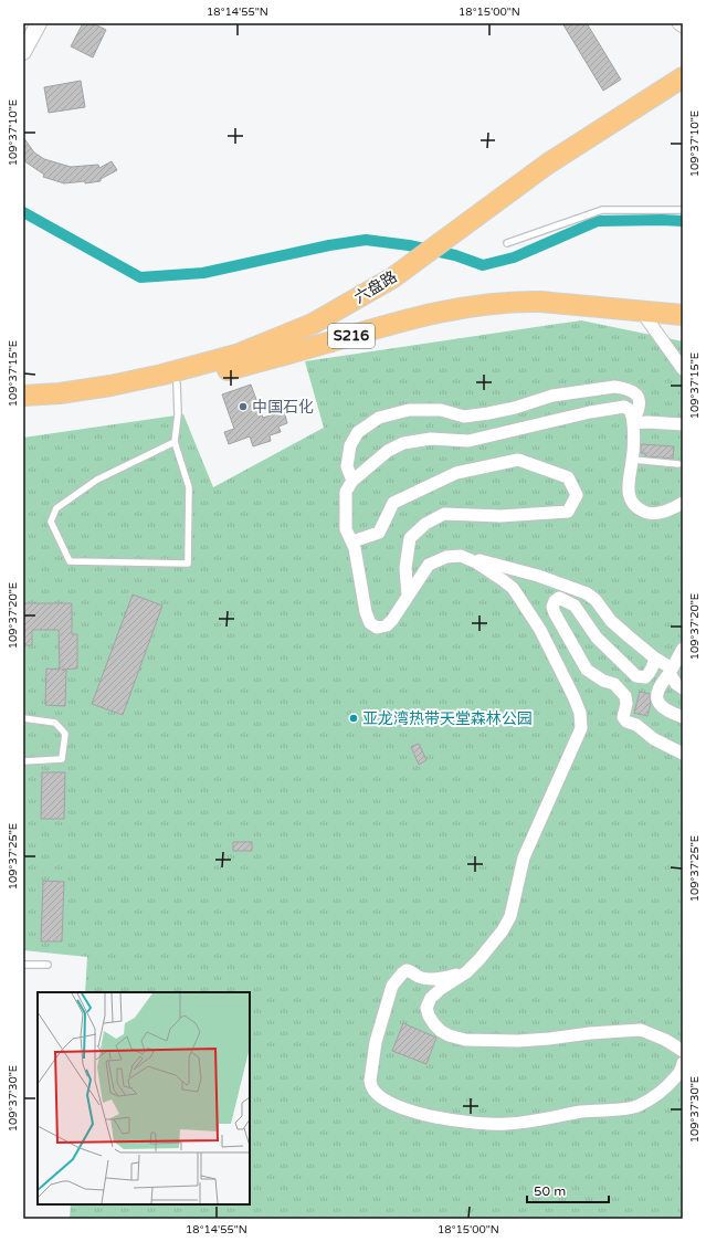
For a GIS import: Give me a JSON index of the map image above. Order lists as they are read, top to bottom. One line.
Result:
{"streets":{"main road":["六盘路","S216"]},"places":["中国石化","亚龙湾热带天堂森林公园"],"scale_bar":"50 m","coordinates":["18°14'55\"N","18°15'00\"N","109°37'10\"E","109°37'15\"E","109°37'20\"E","109°37'25\"E","109°37'30\"E"]}
